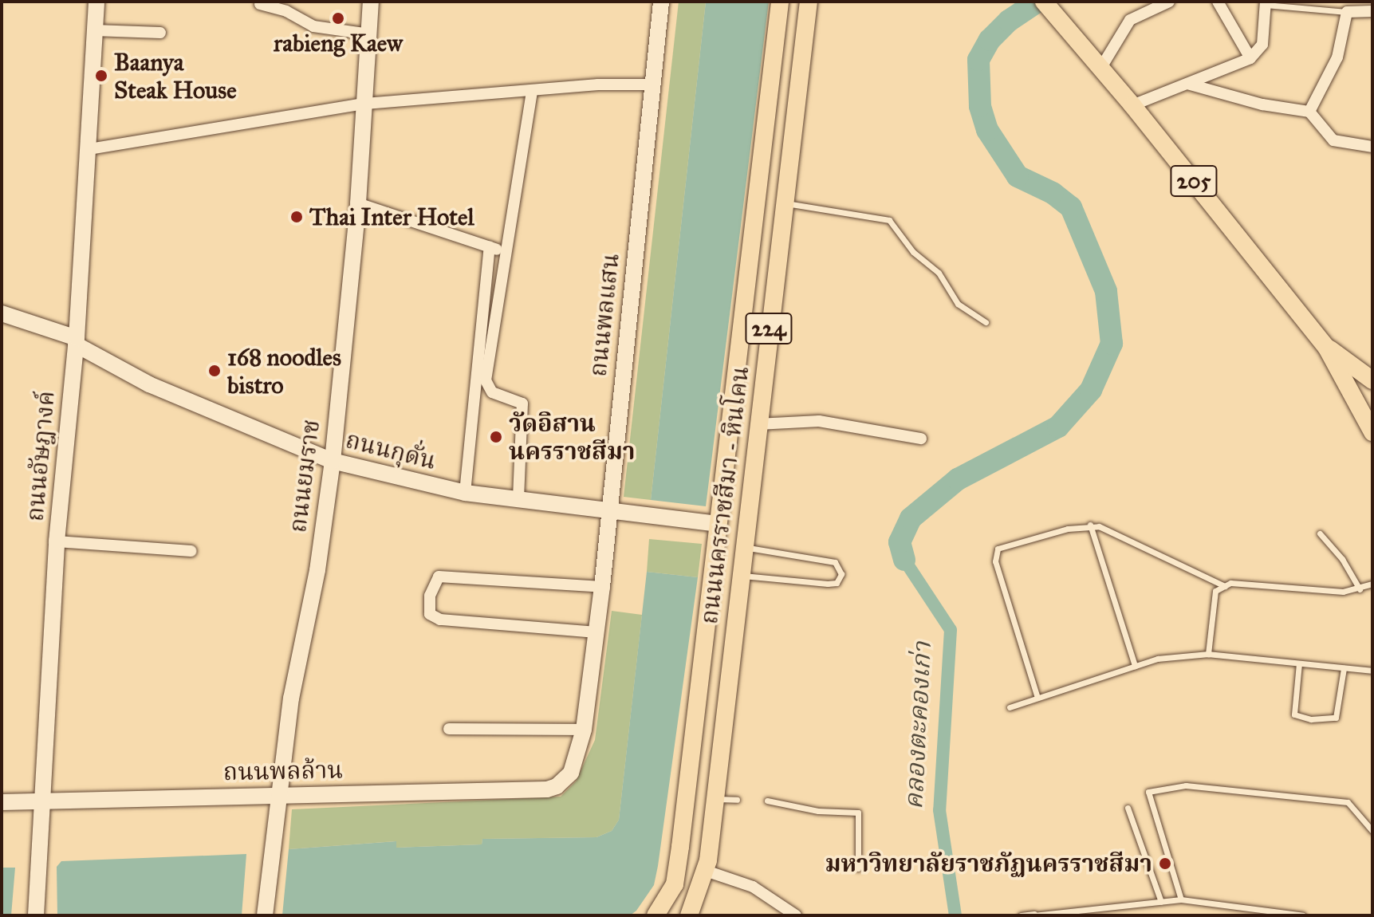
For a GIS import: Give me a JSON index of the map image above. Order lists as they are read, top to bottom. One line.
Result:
{"streets":{"main road":["205","224","ถนนนครราชสีมา - หินโคน"],"street":["ถนนพลแสน","ถนนกุดั่น","ถนนอัษฎางค์","ถนนยมราช","ถนนพลล้าน"]},"crossings":[["ถนนพลแสน","ถนนกุดั่น"],["ถนนพลแสน","ถนนพลล้าน"],["ถนนกุดั่น","ถนนอัษฎางค์"],["ถนนกุดั่น","ถนนยมราช"],["ถนนกุดั่น","ถนนนครราชสีมา - หินโคน"],["ถนนอัษฎางค์","ถนนพลล้าน"],["ถนนยมราช","ถนนพลล้าน"]],"water":["คลองตะคองเก่า"],"places":["rabieng Kaew","Baanya Steak House","Thai Inter Hotel","168 noodles bistro","วัดอิสาน นครราชสีมา","มหาวิทยาลัยราชภัฏนครราชสีมา"]}
